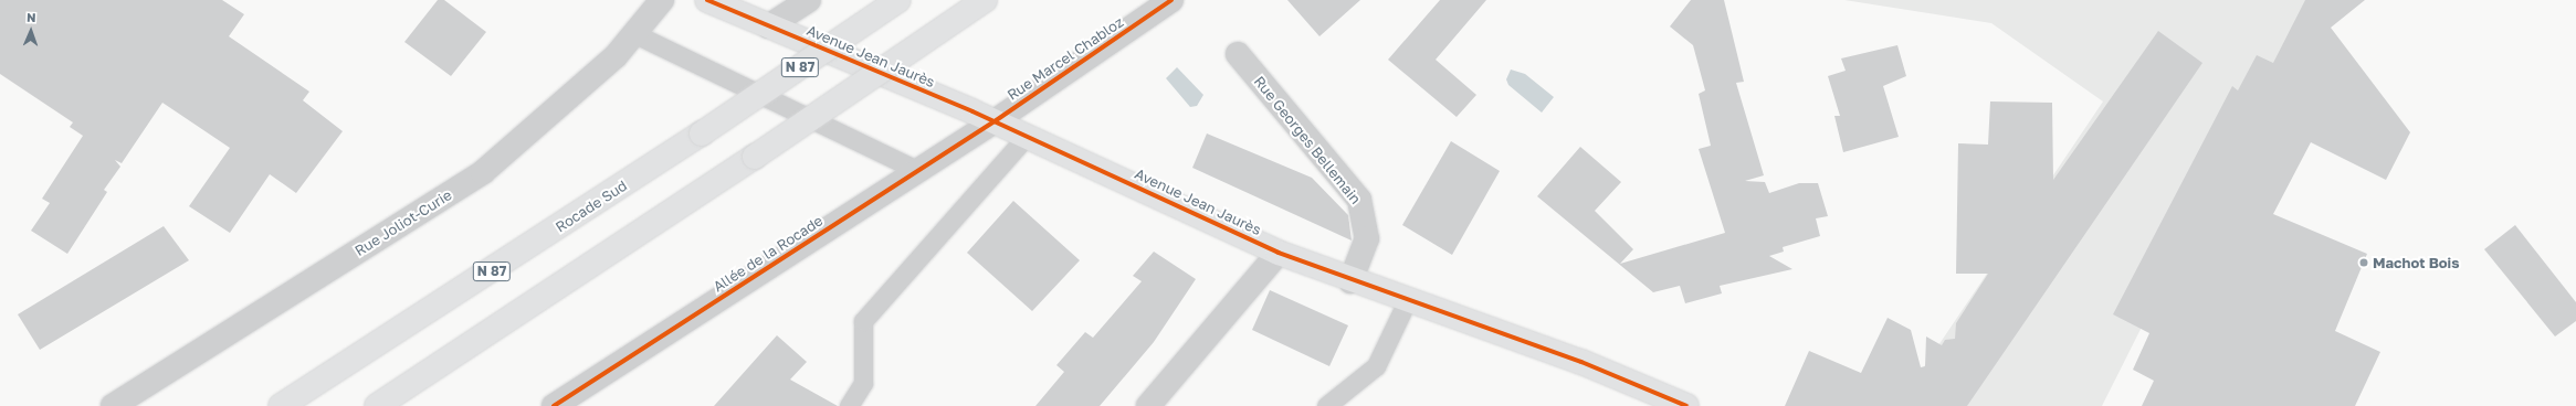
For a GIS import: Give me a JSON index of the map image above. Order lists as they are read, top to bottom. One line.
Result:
{"streets":{"main road":["Avenue Jean Jaurès","N 87","Rocade Sud"],"street":["Rue Marcel Chabloz","Rue Georges Bellemain","Rue Joliot-Curie","Allée de la Rocade"]},"crossings":[["Avenue Jean Jaurès","Rue Marcel Chabloz"],["Avenue Jean Jaurès","Rue Georges Bellemain"],["Avenue Jean Jaurès","Allée de la Rocade"],["Rue Marcel Chabloz","Allée de la Rocade"]],"places":["Machot Bois"],"north":"top"}
